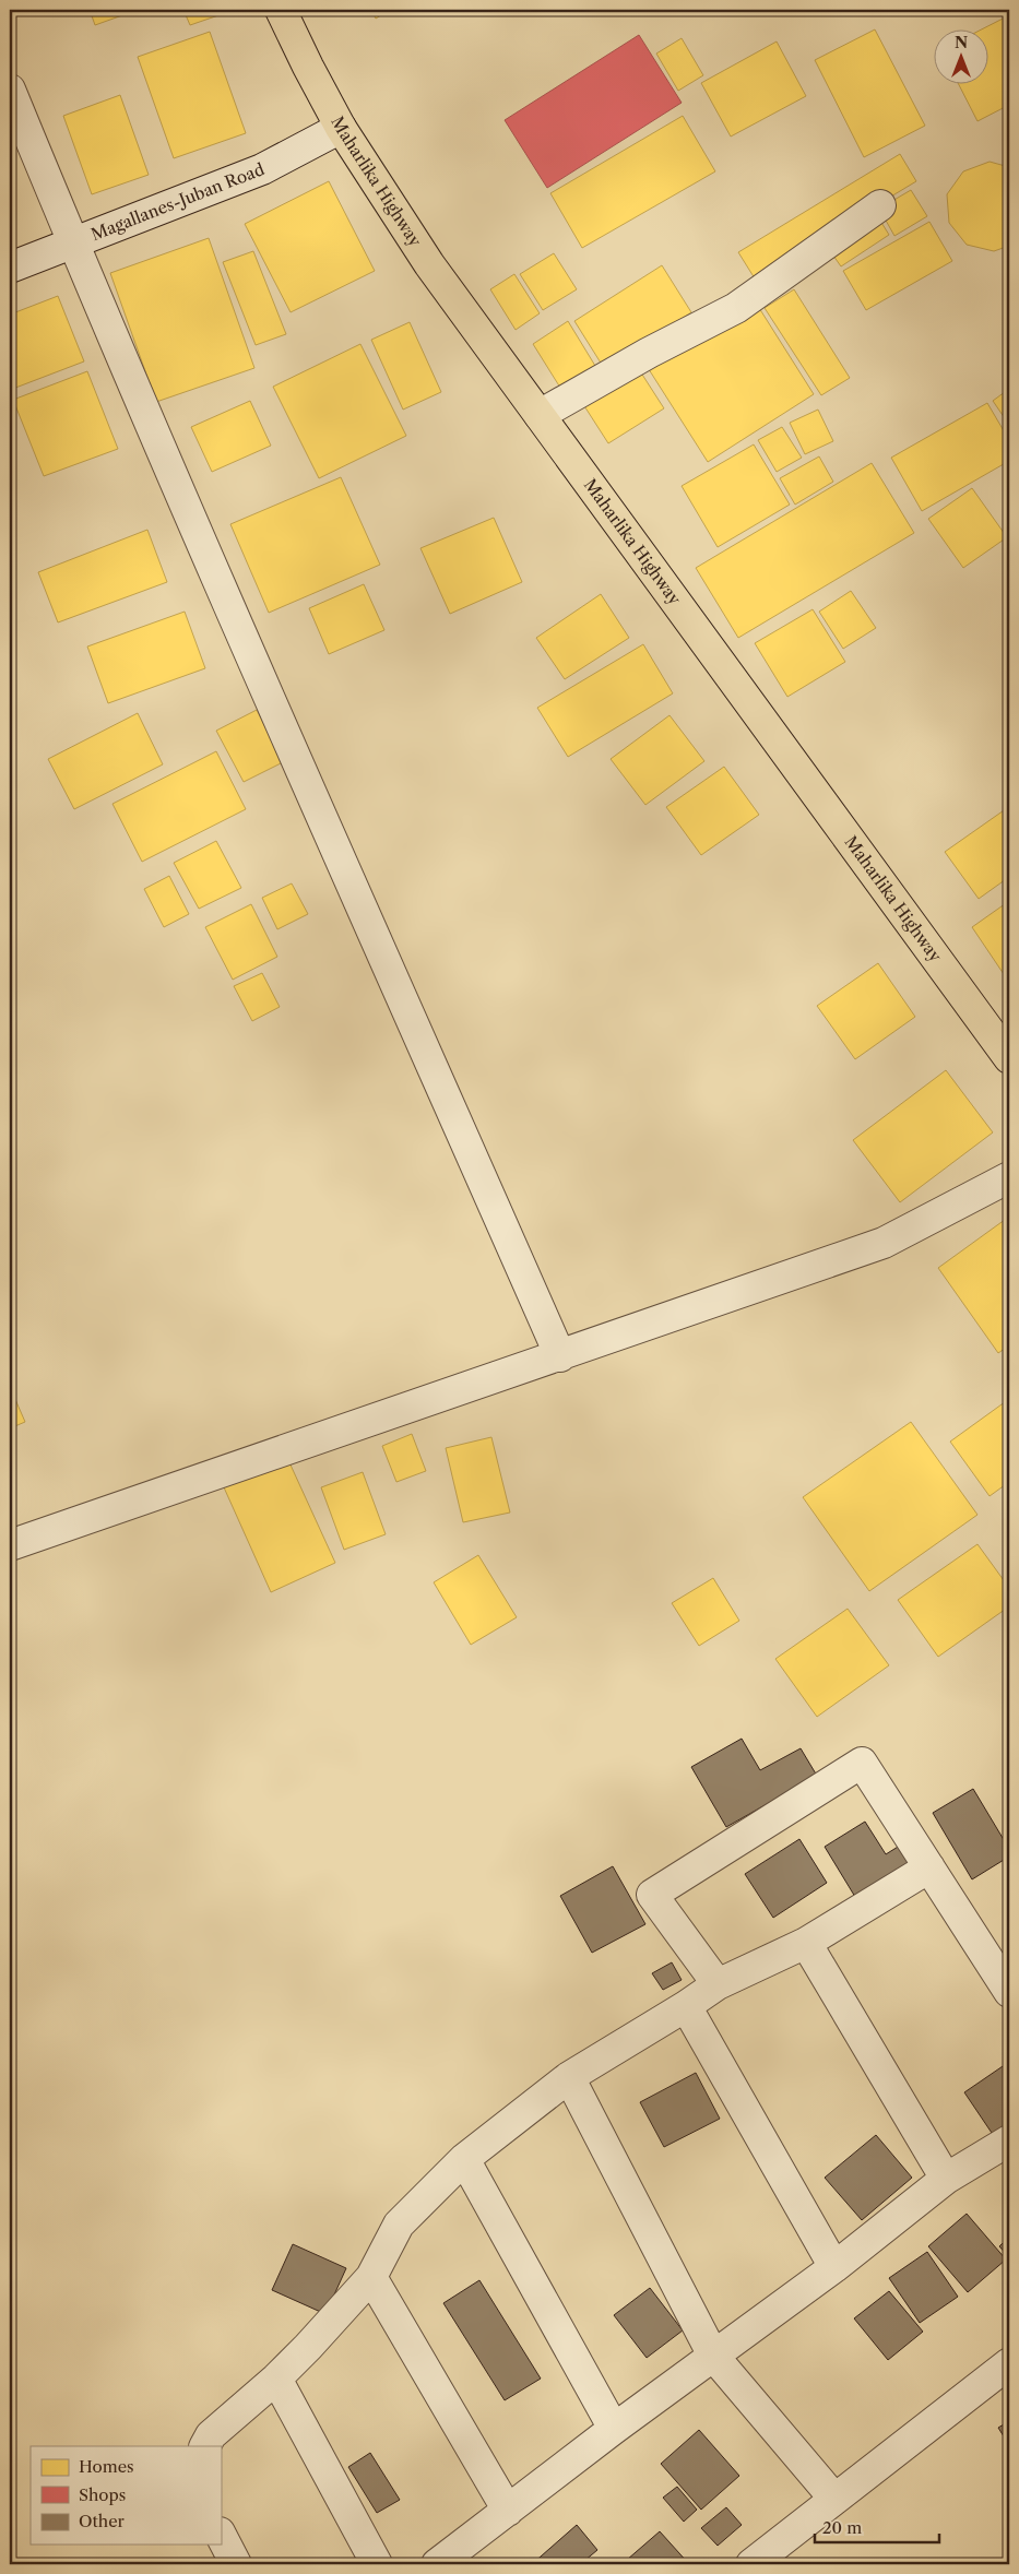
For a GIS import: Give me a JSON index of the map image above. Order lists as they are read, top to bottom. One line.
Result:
{"streets":{"highway":["Maharlika Highway"],"street":["Magallanes-Juban Road"]},"crossings":[["Maharlika Highway","Magallanes-Juban Road"]],"legend":["Homes","Shops","Other"],"scale_bar":"20 m","north":"top"}
